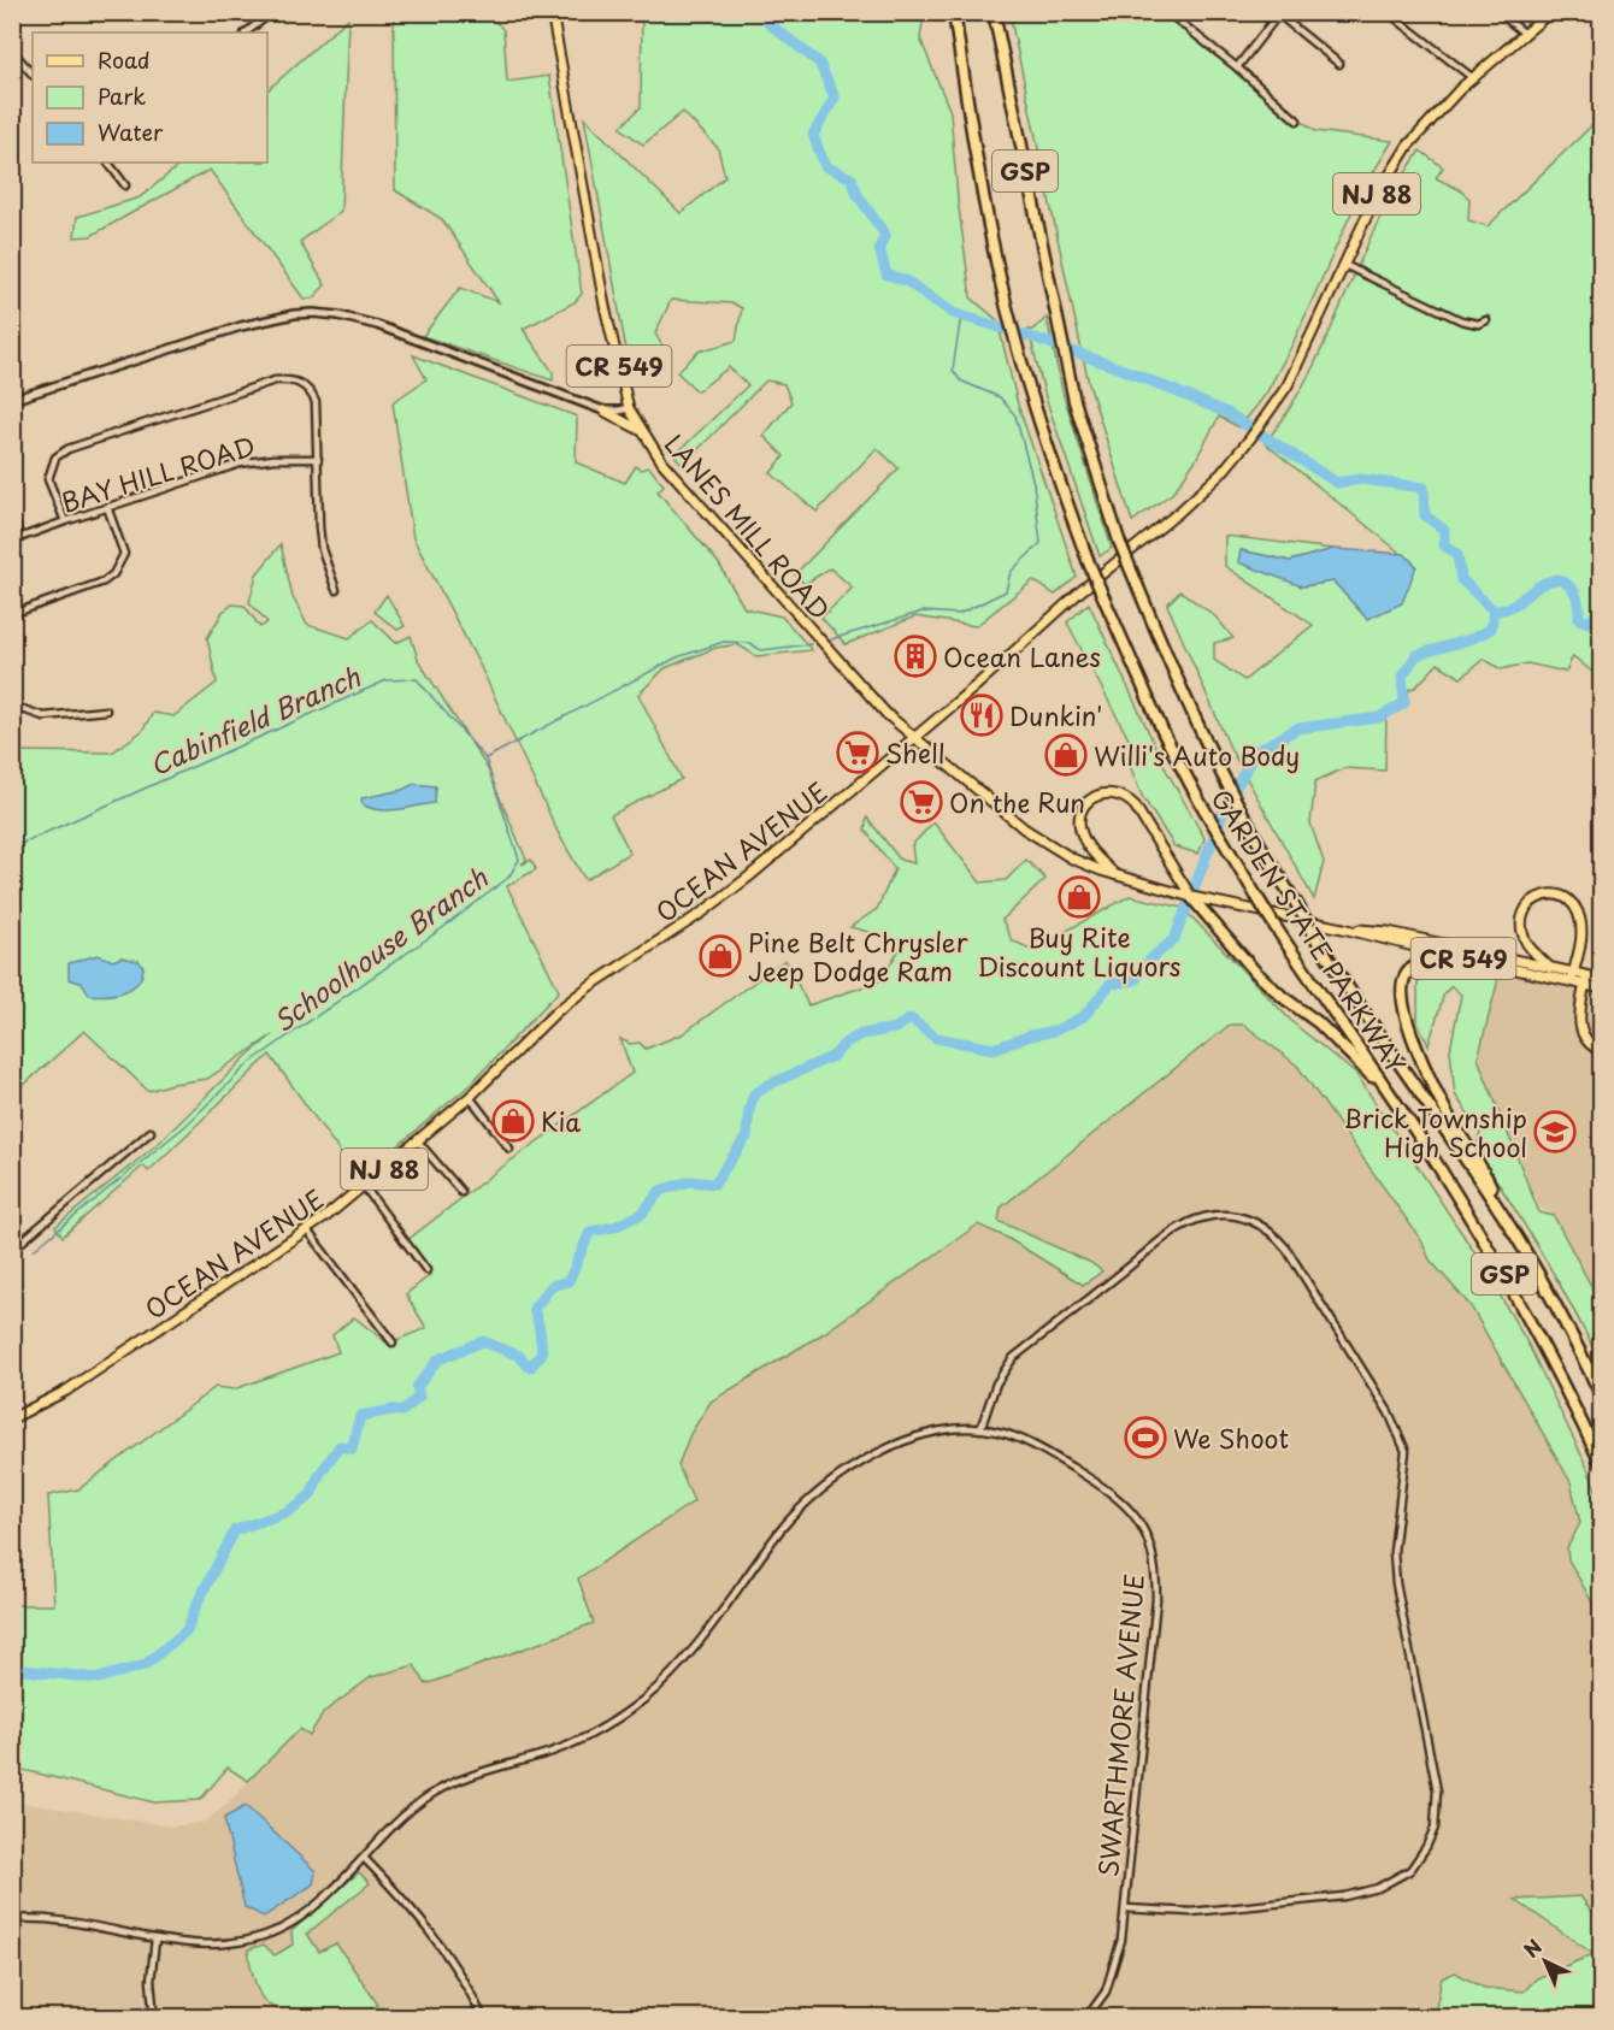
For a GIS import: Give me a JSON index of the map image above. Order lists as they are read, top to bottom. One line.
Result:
{"streets":{"highway":["GSP","GARDEN STATE PARKWAY"],"main road":["NJ 88","CR 549","LANES MILL ROAD","OCEAN AVENUE"],"street":["BAY HILL ROAD","SWARTHMORE AVENUE"]},"crossings":[["CR 549","LANES MILL ROAD"],["CR 549","OCEAN AVENUE"],["LANES MILL ROAD","OCEAN AVENUE"]],"water":["Cabinfield Branch","Schoolhouse Branch"],"places":{"building":["Ocean Lanes"],"restaurant":["Dunkin'"],"supermarket":["Shell","On the Run"],"shop":["Willi's Auto Body","Buy Rite Discount Liquors","Pine Belt Chrysler Jeep Dodge Ram","Kia"],"school or university":["Brick Township High School"],"sports":["We Shoot"]},"legend":["Road","Park","Water"],"north":"top left"}
